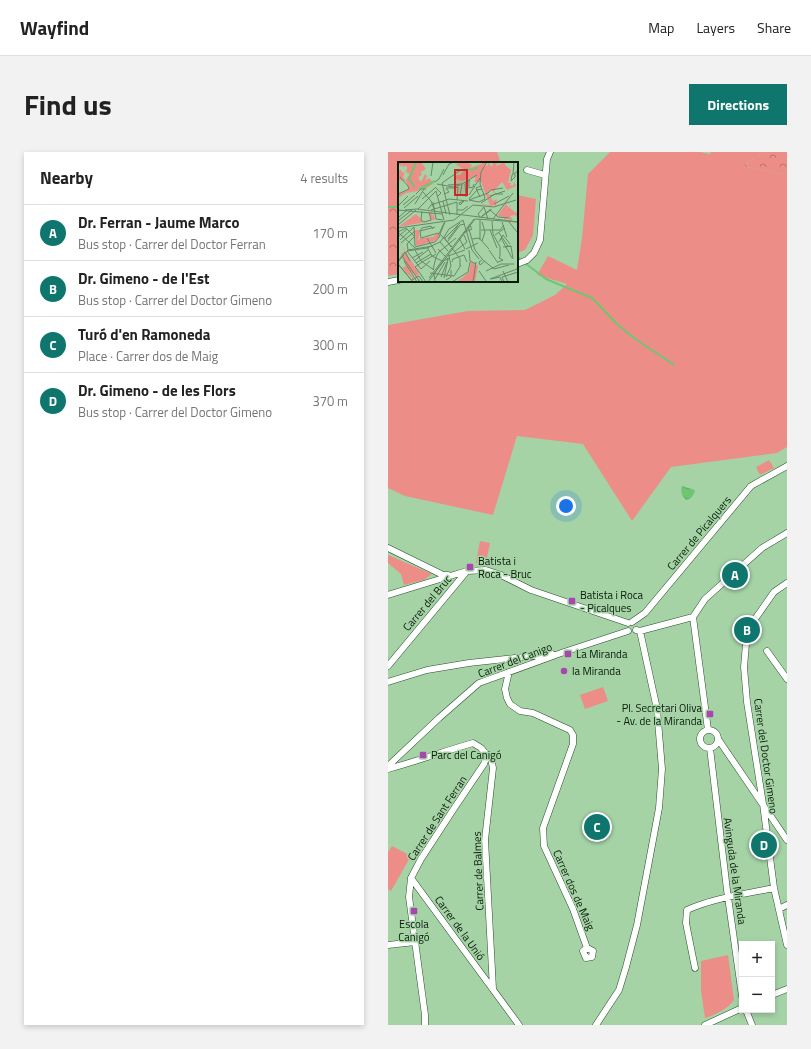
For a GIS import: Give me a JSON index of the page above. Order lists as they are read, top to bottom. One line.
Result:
{"streets":{"street":["Carrer de Picalquers","Carrer del Bruc","Carrer del Canigo","Carrer del Doctor Gimeno","Carrer de Sant Ferran","Carrer de Balmes","Avinguda de la Miranda","Carrer dos de Maig","Carrer de la Unió"]},"crossings":[["Carrer de Picalquers","Carrer del Canigo"],["Carrer del Canigo","Carrer dos de Maig"],["Carrer de Sant Ferran","Carrer de Balmes"],["Carrer de Sant Ferran","Carrer de la Unió"],["Carrer de Balmes","Carrer de la Unió"]],"places":{"transit":["Batista i Roca - Bruc","Batista i Roca - Picalques","La Miranda","Pl. Secretari Oliva - Av. de la Miranda","Parc del Canigó","Escola Canigó"],"other":["la Miranda"]},"page":{"header":"Wayfind","nav":["Map","Layers","Share"],"title":"Find us","buttons":"Directions","heading":["Nearby","4 results"],"list":[{"mark":"A","name":"Dr. Ferran - Jaume Marco","note":"Bus stop · Carrer del Doctor Ferran","value":"170 m"},{"mark":"B","name":"Dr. Gimeno - de l'Est","note":"Bus stop · Carrer del Doctor Gimeno","value":"200 m"},{"mark":"C","name":"Turó d'en Ramoneda","note":"Place · Carrer dos de Maig","value":"300 m"},{"mark":"D","name":"Dr. Gimeno - de les Flors","note":"Bus stop · Carrer del Doctor Gimeno","value":"370 m"}],"pins":["A","B","C","D"],"map_buttons":["+","−"]}}
